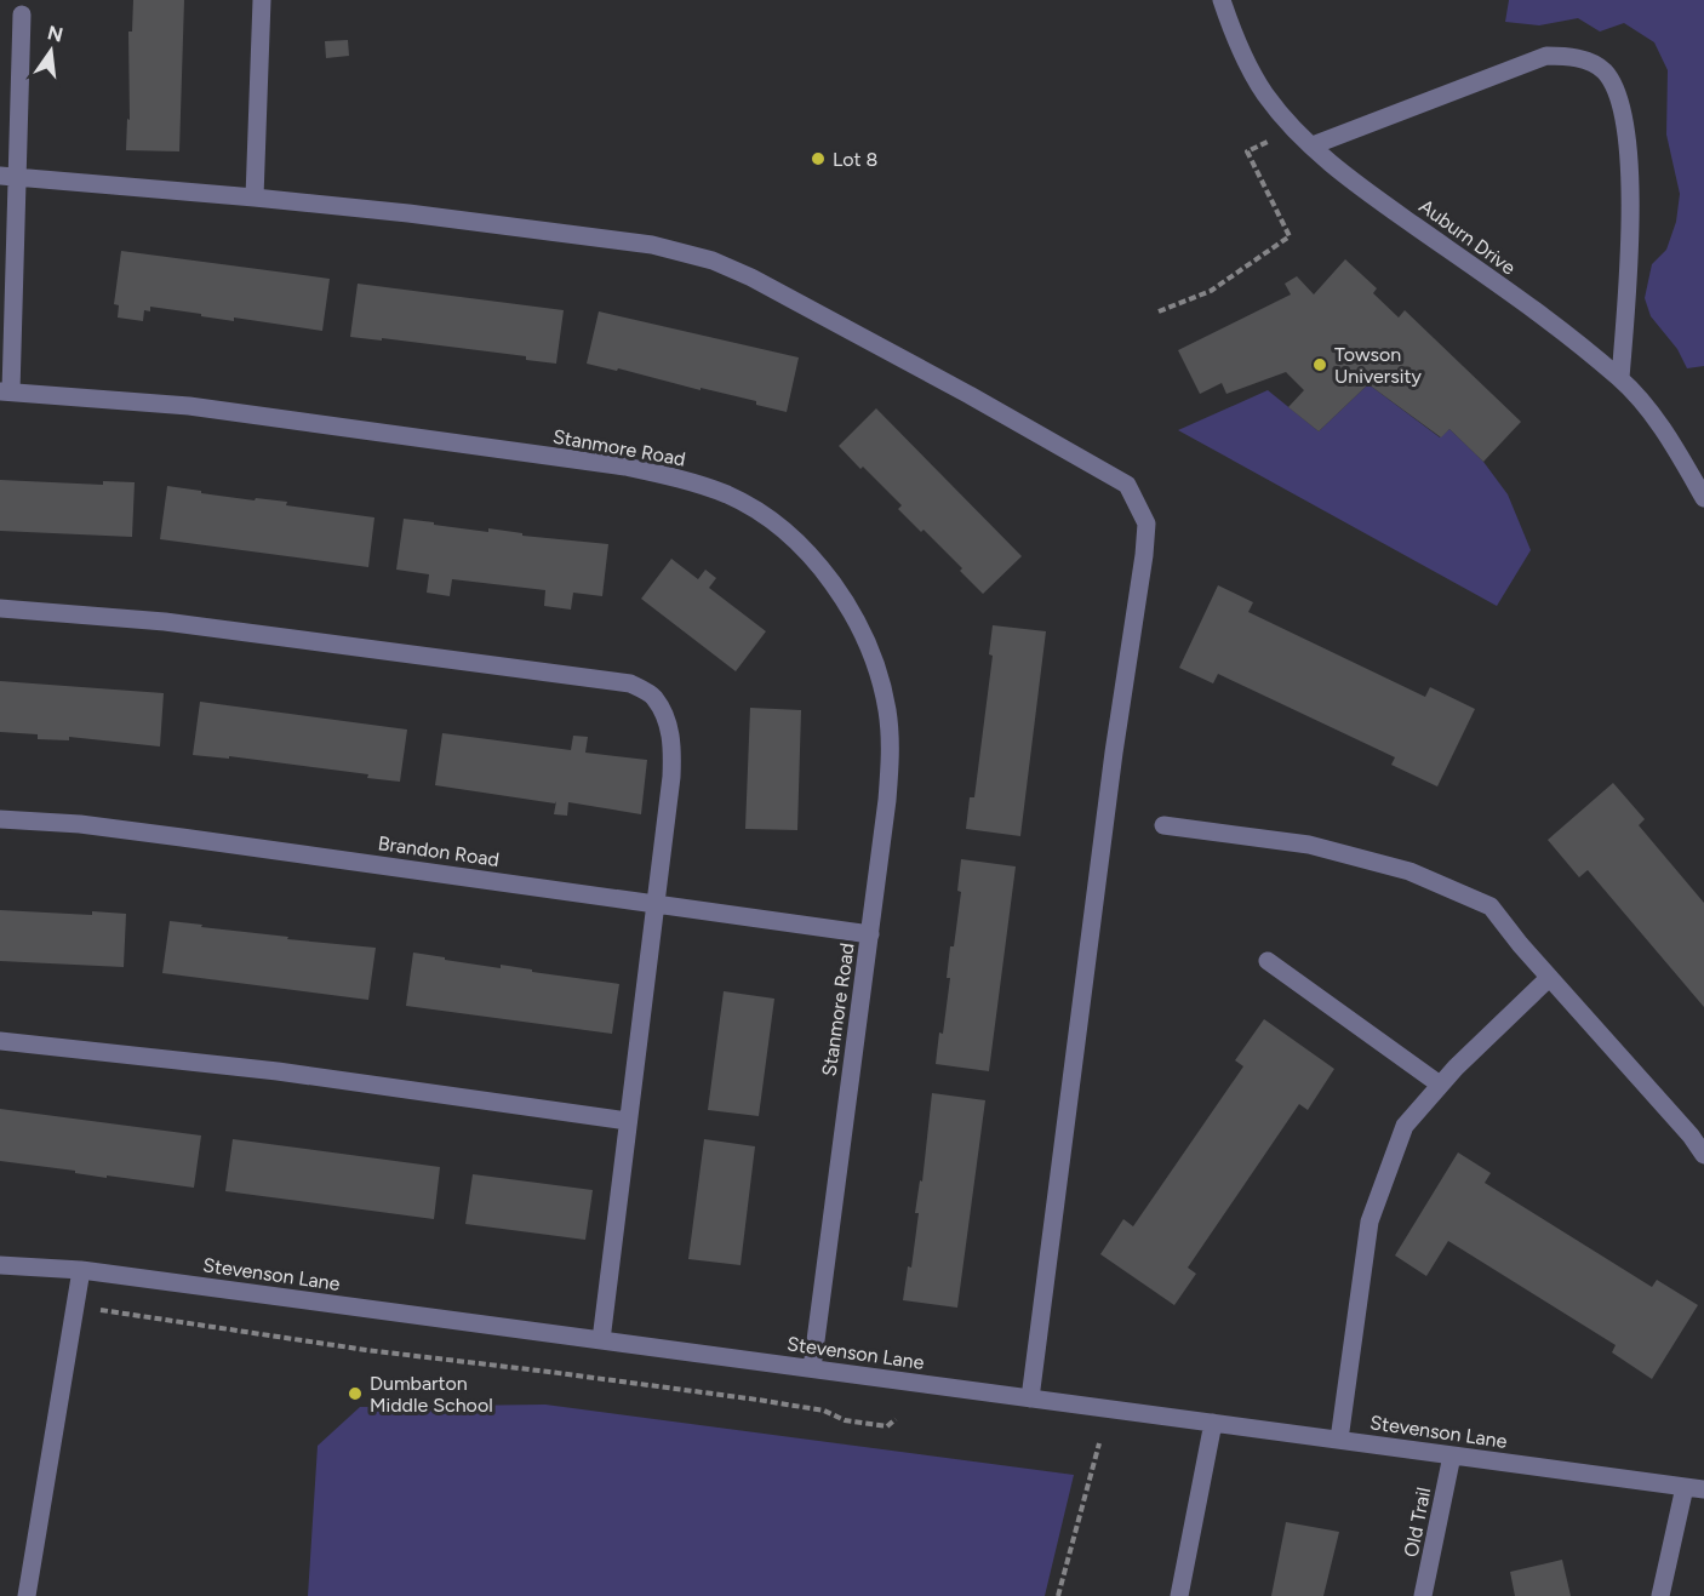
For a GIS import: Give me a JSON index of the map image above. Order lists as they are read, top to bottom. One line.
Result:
{"streets":{"street":["Auburn Drive","Stanmore Road","Brandon Road","Stevenson Lane","Old Trail"]},"crossings":[["Stanmore Road","Brandon Road"],["Stanmore Road","Stevenson Lane"],["Stevenson Lane","Old Trail"]],"places":["Lot 8","Towson University","Dumbarton Middle School"],"north":"top"}
